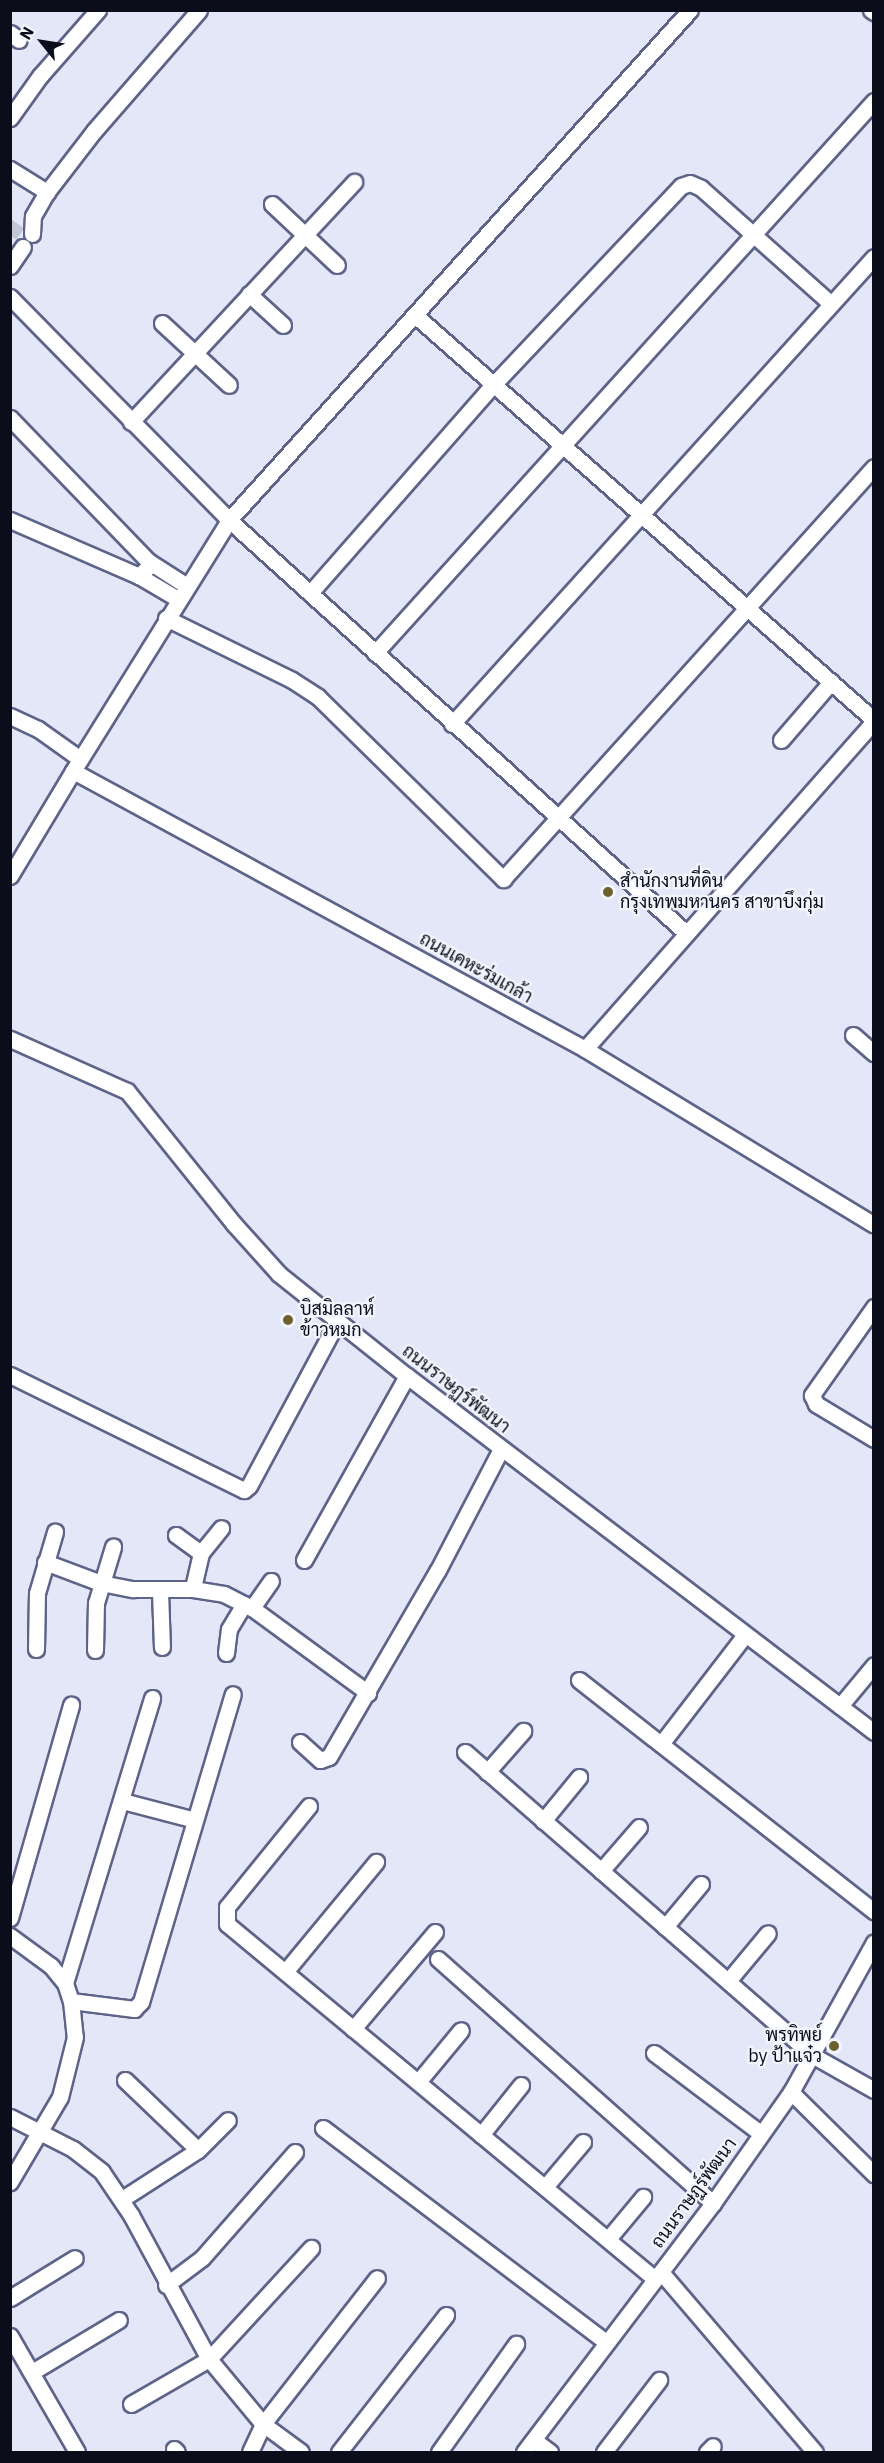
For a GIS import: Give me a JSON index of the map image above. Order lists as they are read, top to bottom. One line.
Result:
{"streets":{"street":["ถนนเคหะร่มเกล้า","ถนนราษฏร์พัฒนา"]},"places":["สำนักงานที่ดิน กรุงเทพมหานคร สาขาบึงกุ่ม","บิสมิลลาห์ ข้าวหมก","พรทิพย์ by ป้าแจ๋ว"],"north":"top left"}
